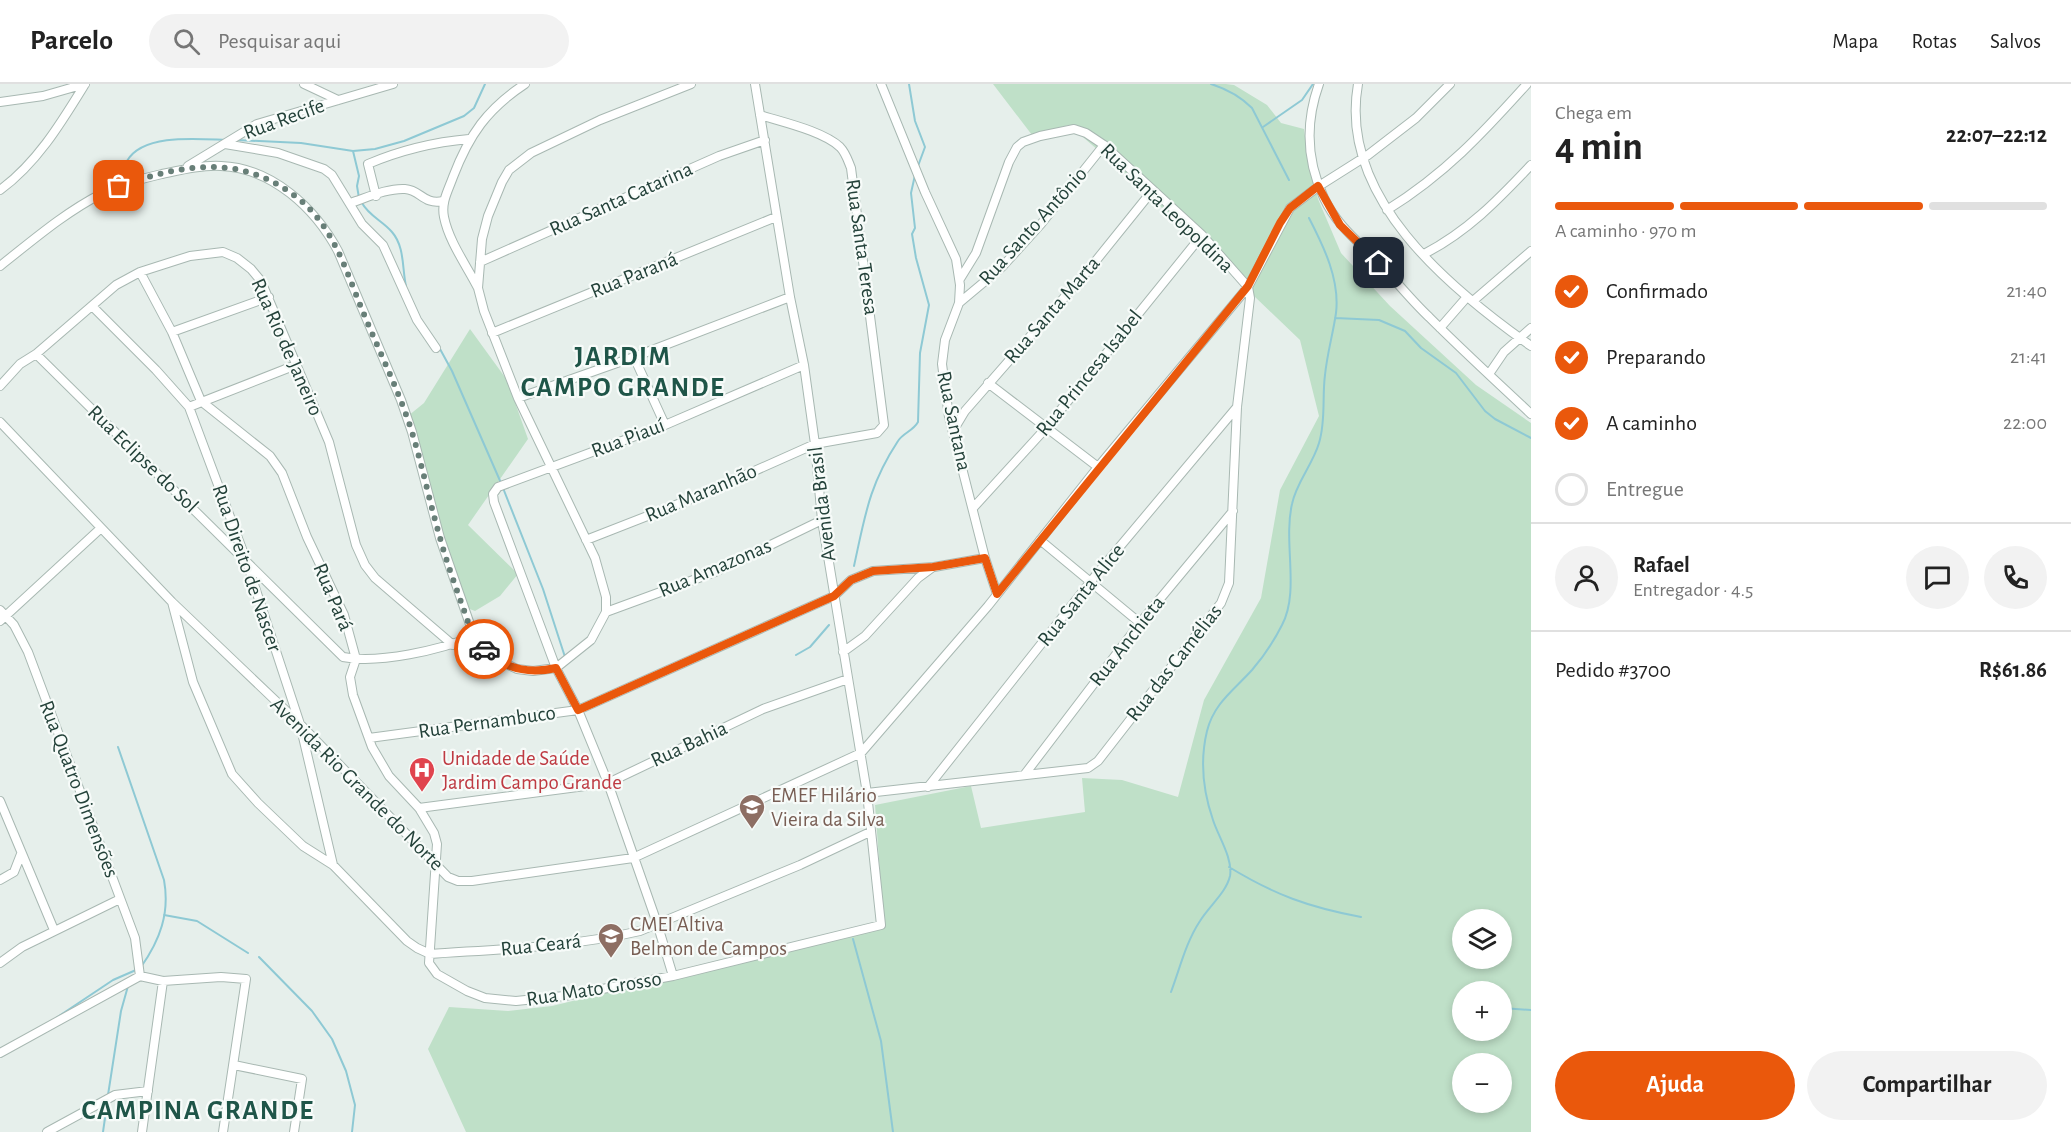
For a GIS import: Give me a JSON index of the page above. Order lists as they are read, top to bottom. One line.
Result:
{"streets":{"street":["Rua Recife","Rua Santa Catarina","Rua Santa Leopoldina","Rua Santo Antônio","Rua Santa Teresa","Rua Paraná","Rua Santa Marta","Rua Rio de Janeiro","Rua Princesa Isabel","Rua Santana","Rua Piauí","Rua Eclipse do Sol","Rua Maranhão","Avenida Brasil","Rua Direito de Nascer","Rua Amazonas","Rua Santa Alice","Rua Pará","Rua Anchieta","Rua das Camélias","Rua Pernambuco","Rua Bahia","Avenida Rio Grande do Norte","Rua Quatro Dimensões","Rua Ceará","Rua Mato Grosso"]},"crossings":[["Rua Santa Catarina","Avenida Brasil"],["Rua Santa Leopoldina","Rua Santo Antônio"],["Rua Santa Leopoldina","Rua Santa Marta"],["Rua Santa Leopoldina","Rua Princesa Isabel"],["Rua Santa Leopoldina","Rua Santana"],["Rua Santa Leopoldina","Rua das Camélias"],["Rua Santa Leopoldina","Avenida Rio Grande do Norte"],["Rua Santo Antônio","Rua Santana"],["Rua Santa Teresa","Rua Maranhão"],["Rua Santa Teresa","Avenida Brasil"],["Rua Paraná","Avenida Brasil"],["Rua Santa Marta","Rua Santana"],["Rua Rio de Janeiro","Rua Eclipse do Sol"],["Rua Rio de Janeiro","Rua Direito de Nascer"],["Rua Rio de Janeiro","Rua Pará"],["Rua Princesa Isabel","Rua Santana"],["Rua Santana","Rua Pernambuco"],["Rua Santana","Avenida Rio Grande do Norte"],["Rua Piauí","Avenida Brasil"],["Rua Eclipse do Sol","Rua Direito de Nascer"],["Rua Eclipse do Sol","Rua Pará"],["Rua Maranhão","Avenida Brasil"],["Avenida Brasil","Rua Amazonas"],["Avenida Brasil","Rua das Camélias"],["Avenida Brasil","Rua Pernambuco"],["Avenida Brasil","Rua Bahia"],["Avenida Brasil","Avenida Rio Grande do Norte"],["Avenida Brasil","Rua Ceará"],["Avenida Brasil","Rua Mato Grosso"],["Rua Direito de Nascer","Avenida Rio Grande do Norte"],["Rua Santa Alice","Rua das Camélias"],["Rua Pará","Rua Pernambuco"],["Rua Pará","Rua Bahia"],["Rua Pará","Avenida Rio Grande do Norte"],["Rua Pará","Rua Ceará"],["Rua Pará","Rua Mato Grosso"],["Rua Anchieta","Rua das Camélias"],["Rua das Camélias","Avenida Rio Grande do Norte"],["Rua Ceará","Rua Mato Grosso"]],"districts":["JARDIM CAMPO GRANDE","CAMPINA GRANDE"],"places":{"hospital":["Unidade de Saúde Jardim Campo Grande"],"school or university":["EMEF Hilário Vieira da Silva","CMEI Altiva Belmon de Campos"]},"page":{"header":"Parcelo","search":"Pesquisar aqui","nav":["Mapa","Rotas","Salvos"],"heading":["4 min","Chega em","22:07–22:12"],"panel":["Rafael","Entregador · 4.5","Pedido #3700","R$61.86"],"bar":"A caminho · 970 m","list":[["Confirmado","21:40"],["Preparando","21:41"],["A caminho","22:00"],"Entregue"],"map_buttons":["+","−"],"buttons":["Ajuda","Compartilhar"]}}
